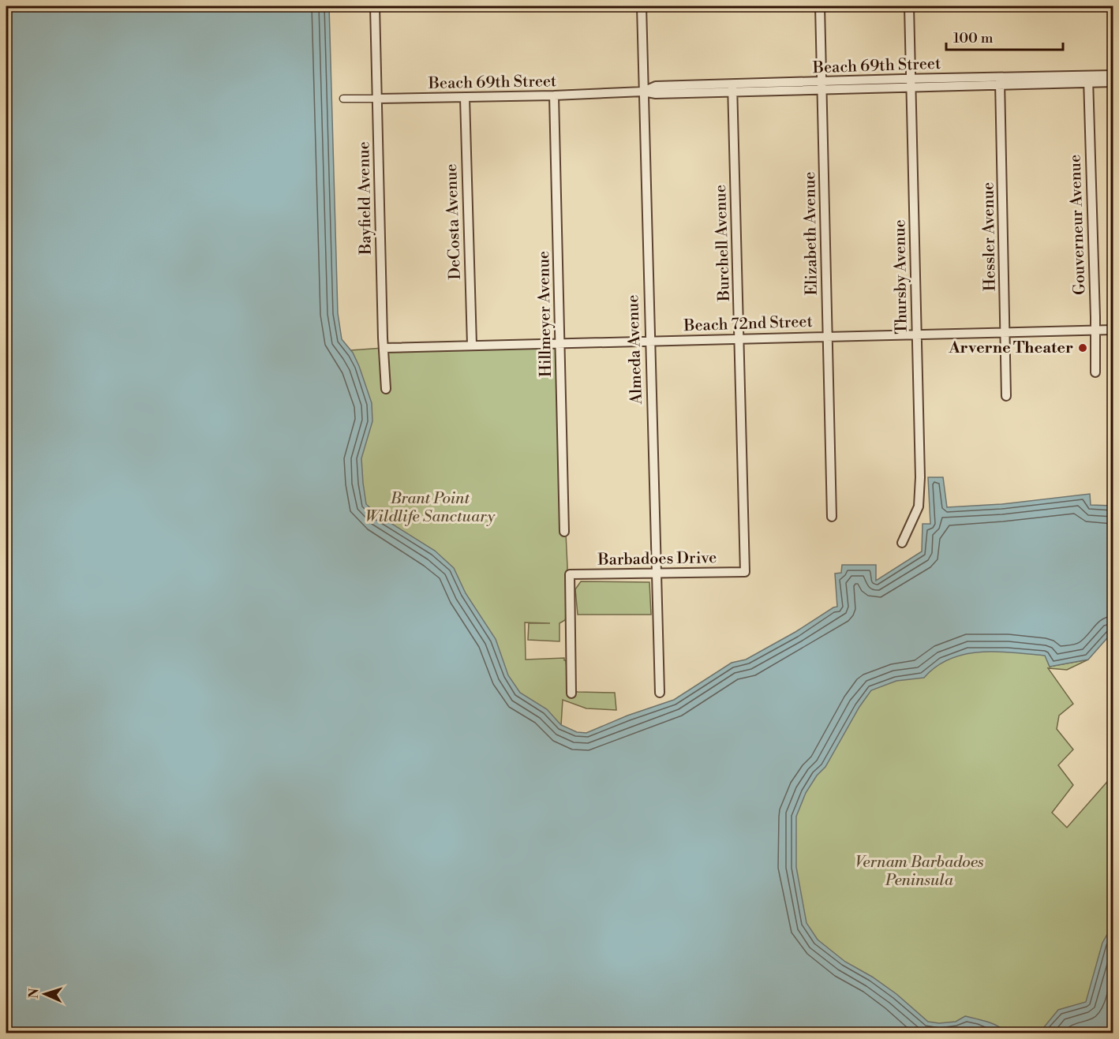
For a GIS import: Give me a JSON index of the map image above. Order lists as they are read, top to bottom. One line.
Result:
{"streets":{"street":["Beach 69th Street","Bayfield Avenue","DeCosta Avenue","Gouverneur Avenue","Elizabeth Avenue","Hessler Avenue","Burchell Avenue","Thursby Avenue","Hillmeyer Avenue","Beach 72nd Street","Almeda Avenue","Barbadoes Drive"]},"crossings":[["Beach 69th Street","Bayfield Avenue"],["Beach 69th Street","DeCosta Avenue"],["Beach 69th Street","Gouverneur Avenue"],["Beach 69th Street","Elizabeth Avenue"],["Beach 69th Street","Hessler Avenue"],["Beach 69th Street","Burchell Avenue"],["Beach 69th Street","Thursby Avenue"],["Beach 69th Street","Hillmeyer Avenue"],["Beach 69th Street","Almeda Avenue"],["Bayfield Avenue","Beach 72nd Street"],["DeCosta Avenue","Beach 72nd Street"],["Gouverneur Avenue","Beach 72nd Street"],["Elizabeth Avenue","Beach 72nd Street"],["Hessler Avenue","Beach 72nd Street"],["Burchell Avenue","Beach 72nd Street"],["Burchell Avenue","Barbadoes Drive"],["Thursby Avenue","Beach 72nd Street"],["Hillmeyer Avenue","Beach 72nd Street"],["Beach 72nd Street","Almeda Avenue"],["Almeda Avenue","Barbadoes Drive"]],"parks":["Brant Point Wildlife Sanctuary","Vernam Barbadoes Peninsula"],"places":["Arverne Theater"],"scale_bar":"100 m","north":"left"}
